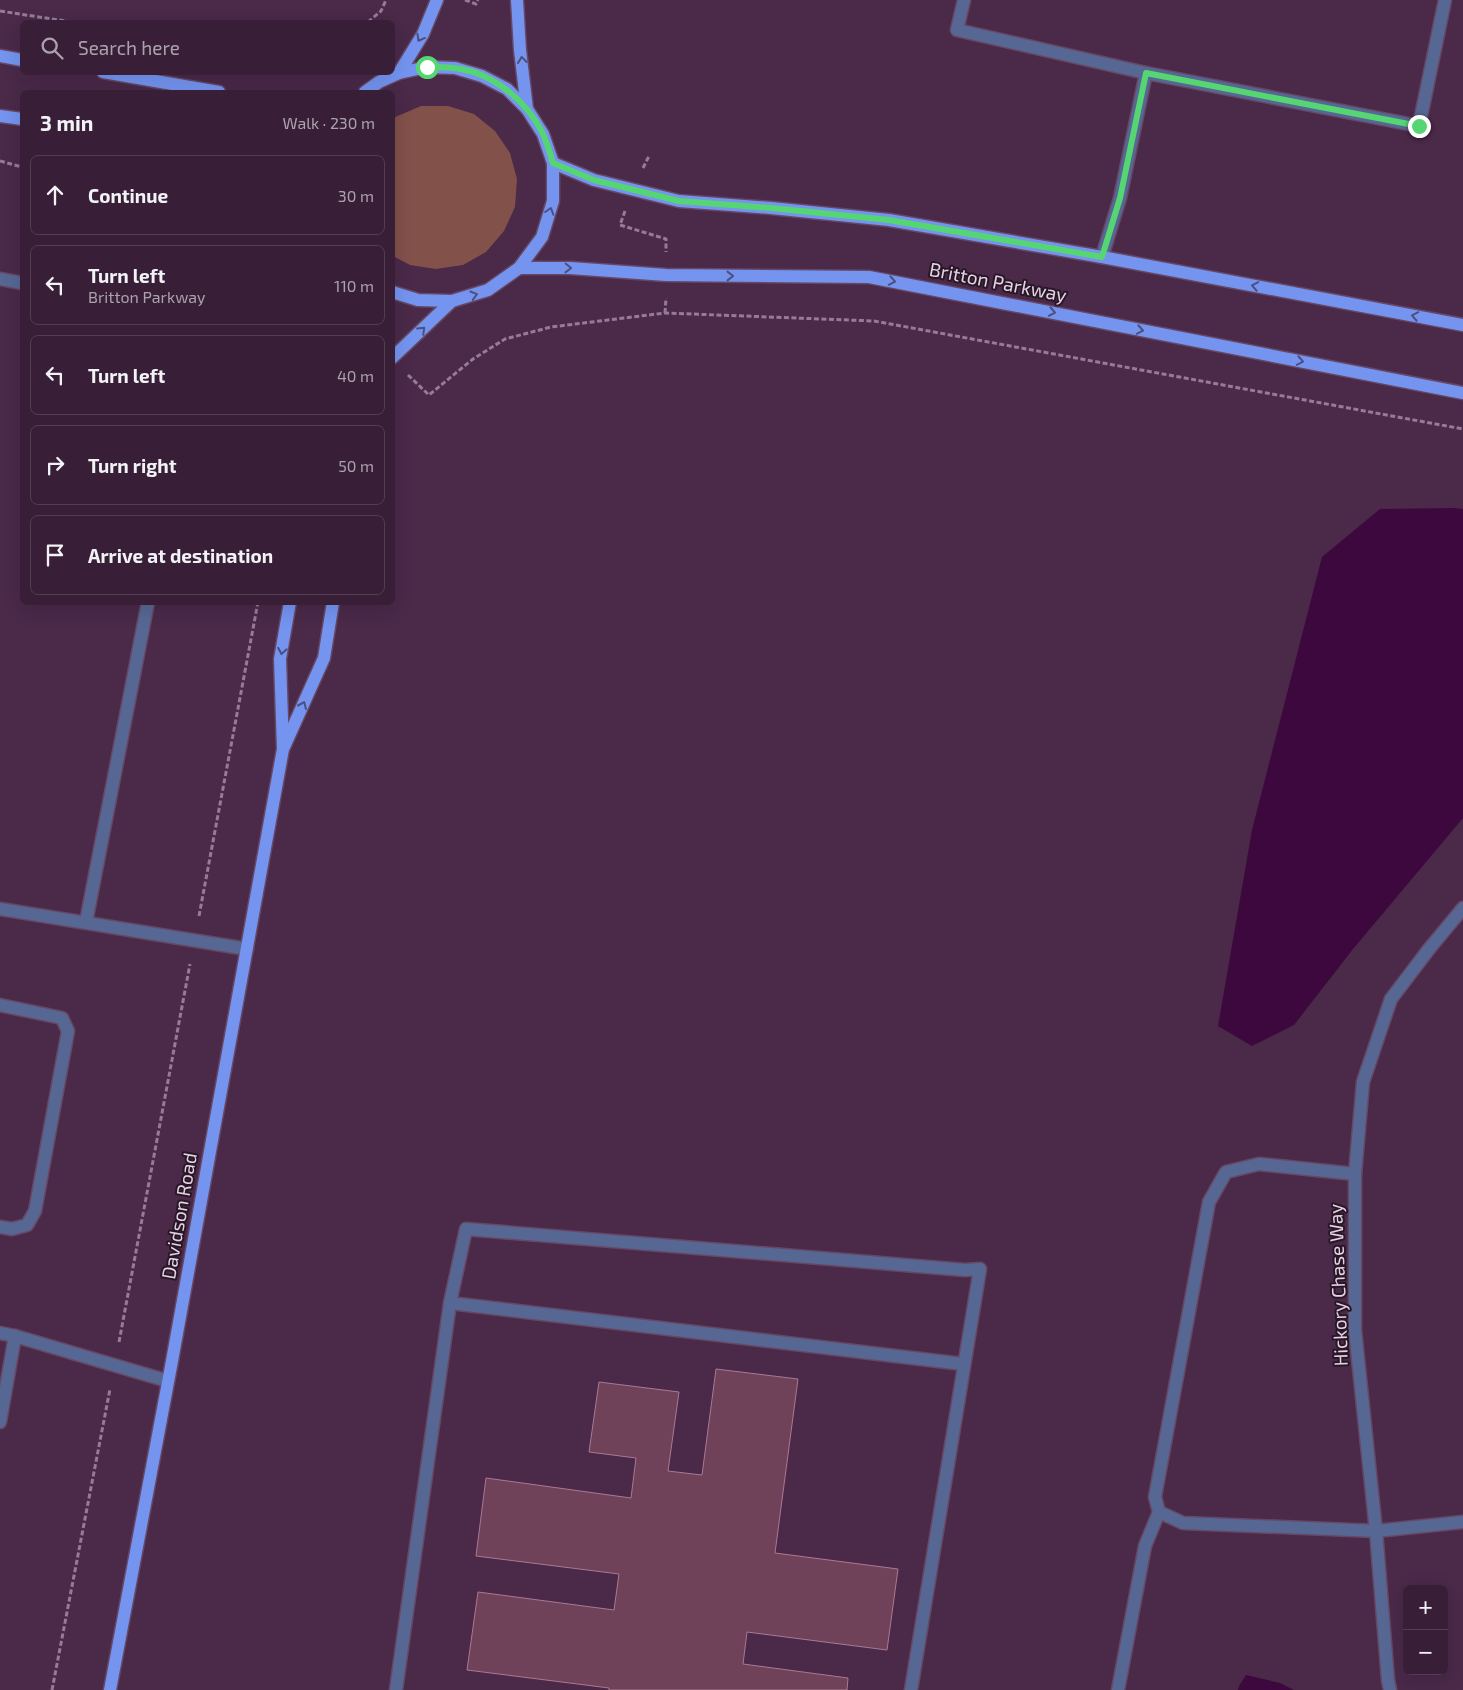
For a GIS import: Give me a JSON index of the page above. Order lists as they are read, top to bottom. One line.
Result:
{"streets":{"main road":["Britton Parkway","Davidson Road"],"street":["Hickory Chase Way"]},"page":{"search":"Search here","heading":["3 min","Walk · 230 m"],"list":[["Continue","30 m"],["Turn left","Britton Parkway","110 m"],["Turn left","40 m"],["Turn right","50 m"],"Arrive at destination"],"map_buttons":["+","−"]}}
